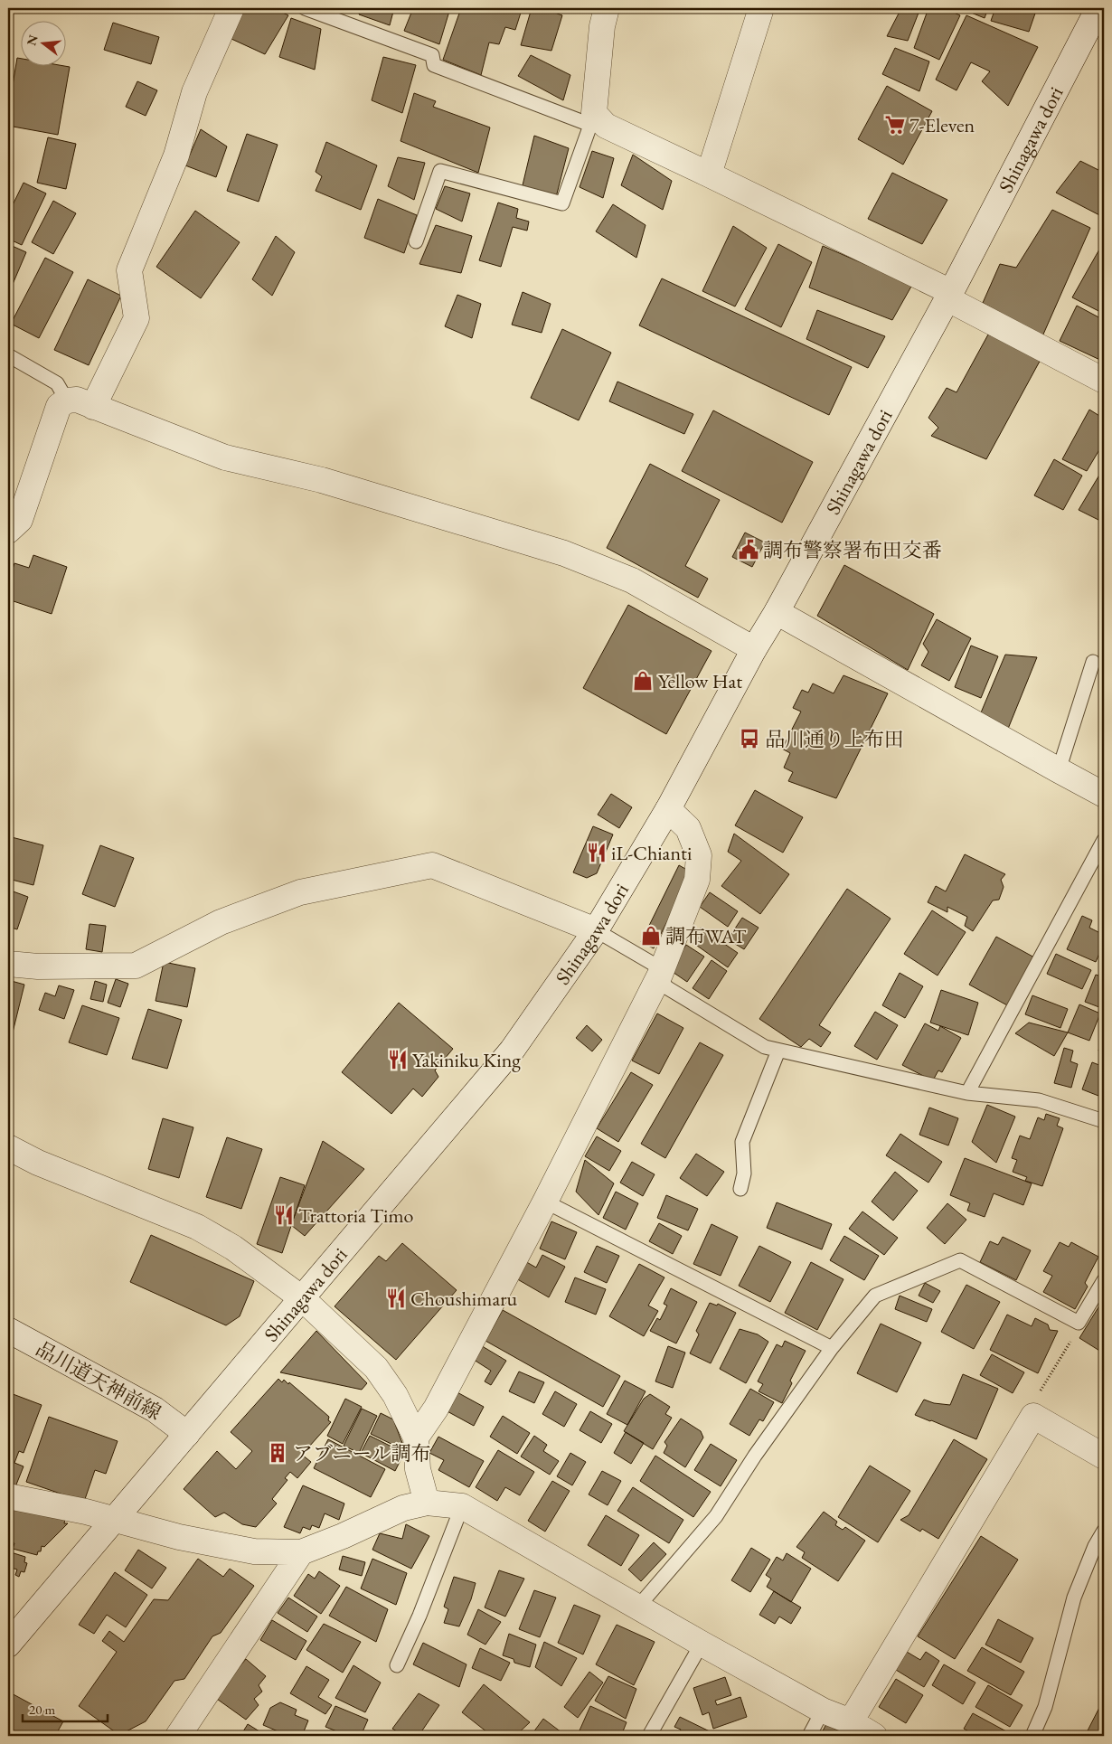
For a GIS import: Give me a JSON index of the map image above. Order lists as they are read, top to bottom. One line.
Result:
{"streets":{"street":["Shinagawa dori","品川道天神前線"]},"crossings":[["Shinagawa dori","品川道天神前線"]],"places":{"supermarket":["7-Eleven"],"public building":["調布警察署布田交番"],"shop":["Yellow Hat","調布WAT"],"bus stop":["品川通り上布田"],"restaurant":["iL-Chianti","Yakiniku King","Trattoria Timo","Choushimaru"],"building":["アブニール調布"]},"scale_bar":"20 m","north":"left"}
